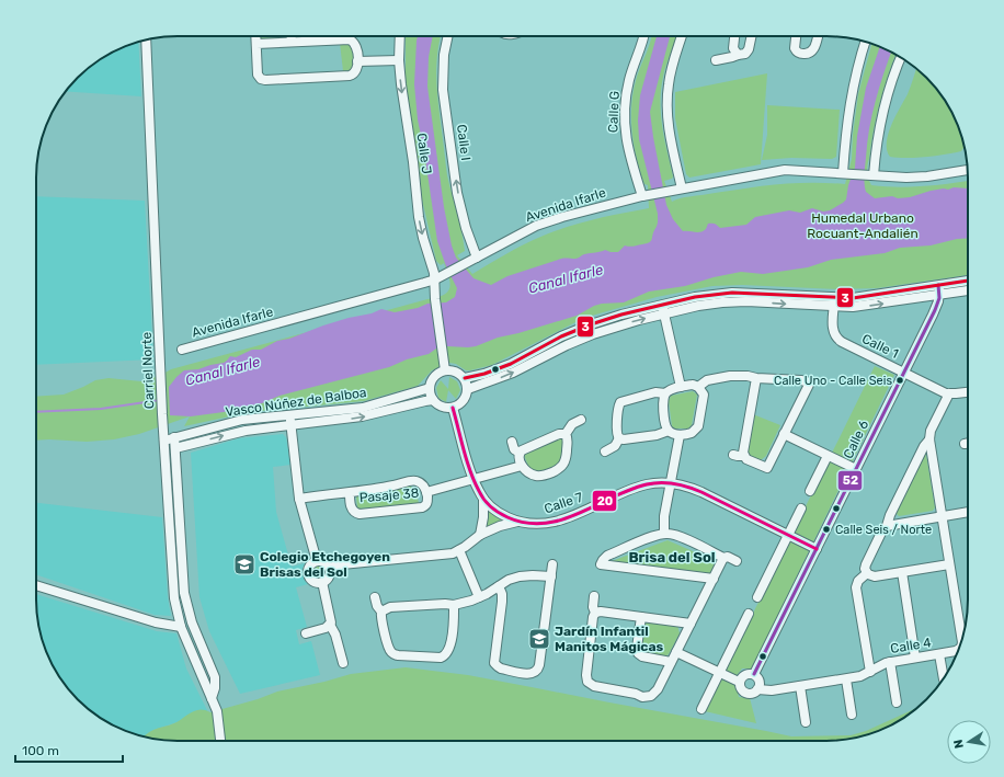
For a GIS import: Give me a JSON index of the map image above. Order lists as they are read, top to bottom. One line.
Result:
{"streets":{"street":["Calle G","Calle I","Calle J","Avenida Ifarle","Calle 1","Carriel Norte","Vasco Núñez de Balboa","Calle 6","Pasaje 38","Calle 7","Calle 4"]},"crossings":[["Calle G","Avenida Ifarle"],["Calle I","Avenida Ifarle"],["Calle J","Avenida Ifarle"],["Calle J","Vasco Núñez de Balboa"],["Calle J","Calle 7"],["Calle 1","Calle 6"],["Calle 1","Calle 4"],["Carriel Norte","Vasco Núñez de Balboa"],["Vasco Núñez de Balboa","Calle 7"],["Calle 6","Calle 7"],["Calle 6","Calle 4"]],"one_way":["Calle I","Calle J"],"districts":["Brisa del Sol"],"water":["Canal Ifarle"],"parks":["Humedal Urbano Rocuant-Andalién"],"places":{"other":["Calle Uno - Calle Seis","Calle Seis / Norte"],"school or university":["Colegio Etchegoyen Brisas del Sol","Jardín Infantil Manitos Mágicas"]},"lines":["transit line 3","transit line 52","transit line 20"],"scale_bar":"100 m","north":"left"}
